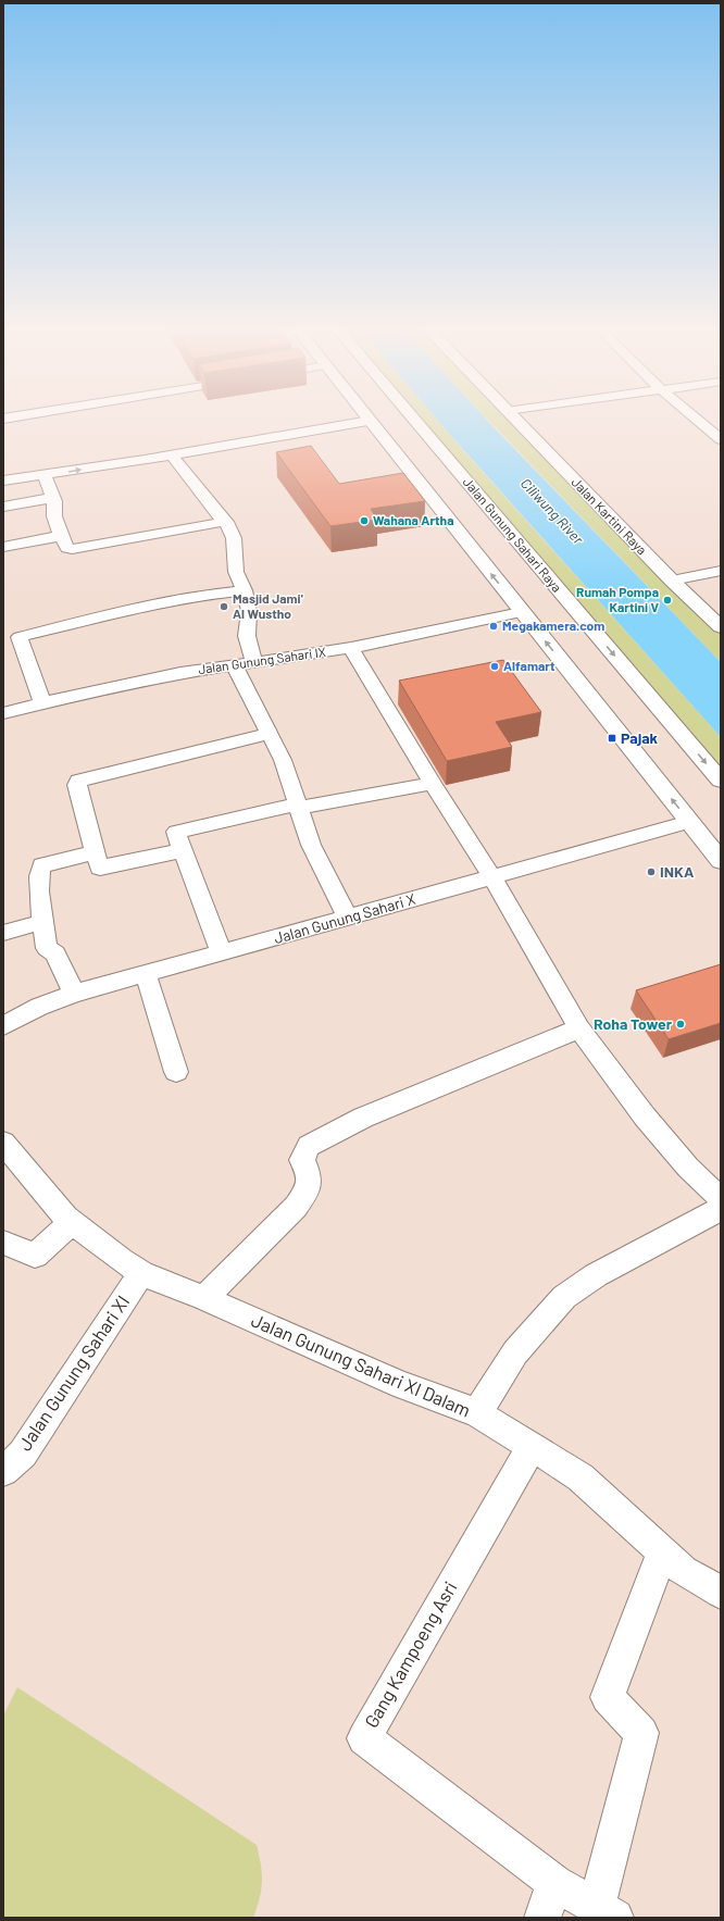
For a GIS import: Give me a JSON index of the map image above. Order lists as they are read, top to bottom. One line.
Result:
{"streets":{"main road":["Jalan Kartini Raya","Jalan Gunung Sahari Raya"],"street":["Jalan Gunung Sahari IX","Jalan Gunung Sahari X","Jalan Gunung Sahari XI Dalam","Jalan Gunung Sahari XI","Gang Kampoeng Asri"]},"crossings":[["Jalan Gunung Sahari XI Dalam","Jalan Gunung Sahari XI"],["Jalan Gunung Sahari XI Dalam","Gang Kampoeng Asri"]],"water":["Ciliwung River"],"places":{"other":["Wahana Artha","Rumah Pompa Kartini V","Masjid Jami' Al Wustho","Megakamera.com","Alfamart","INKA","Roha Tower"],"transit":["Pajak"]}}
